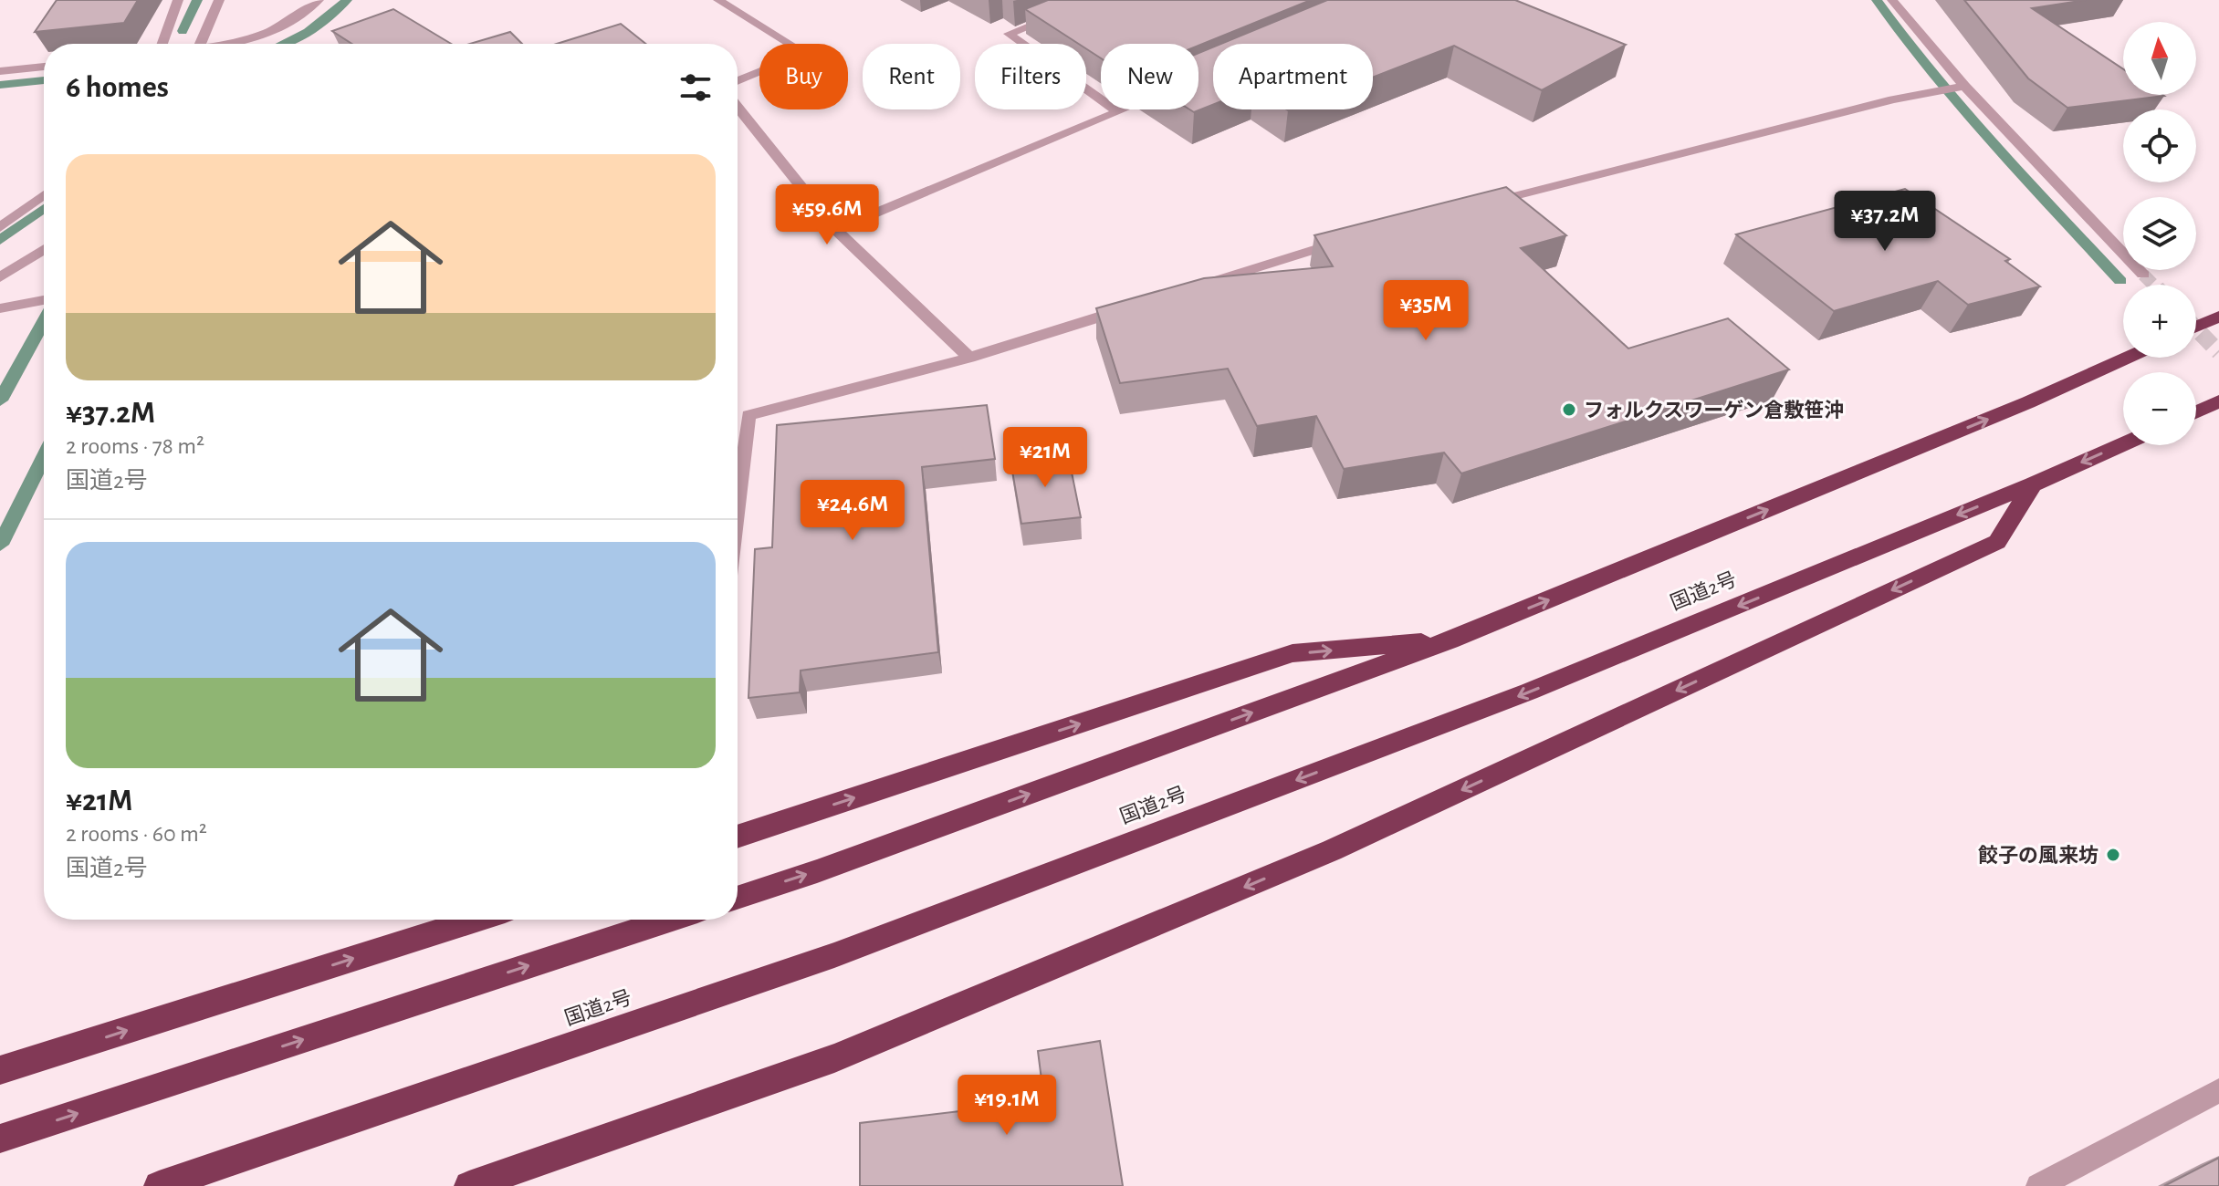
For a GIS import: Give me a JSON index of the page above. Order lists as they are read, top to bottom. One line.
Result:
{"streets":{"highway":["国道2号"]},"places":["フォルクスワーゲン倉敷笹沖","餃子の風来坊"],"north":"top","page":{"map_buttons":["+","−"],"chip":["Buy","Rent","Filters","New","Apartment"],"heading":"6 homes","list":[{"name":"¥37.2M","note":"2 rooms · 78 m² · 国道2号"},{"name":"¥21M","note":"2 rooms · 60 m² · 国道2号"}],"price":["¥59.6M","¥37.2M","¥35M","¥21M","¥24.6M","¥19.1M"]}}
